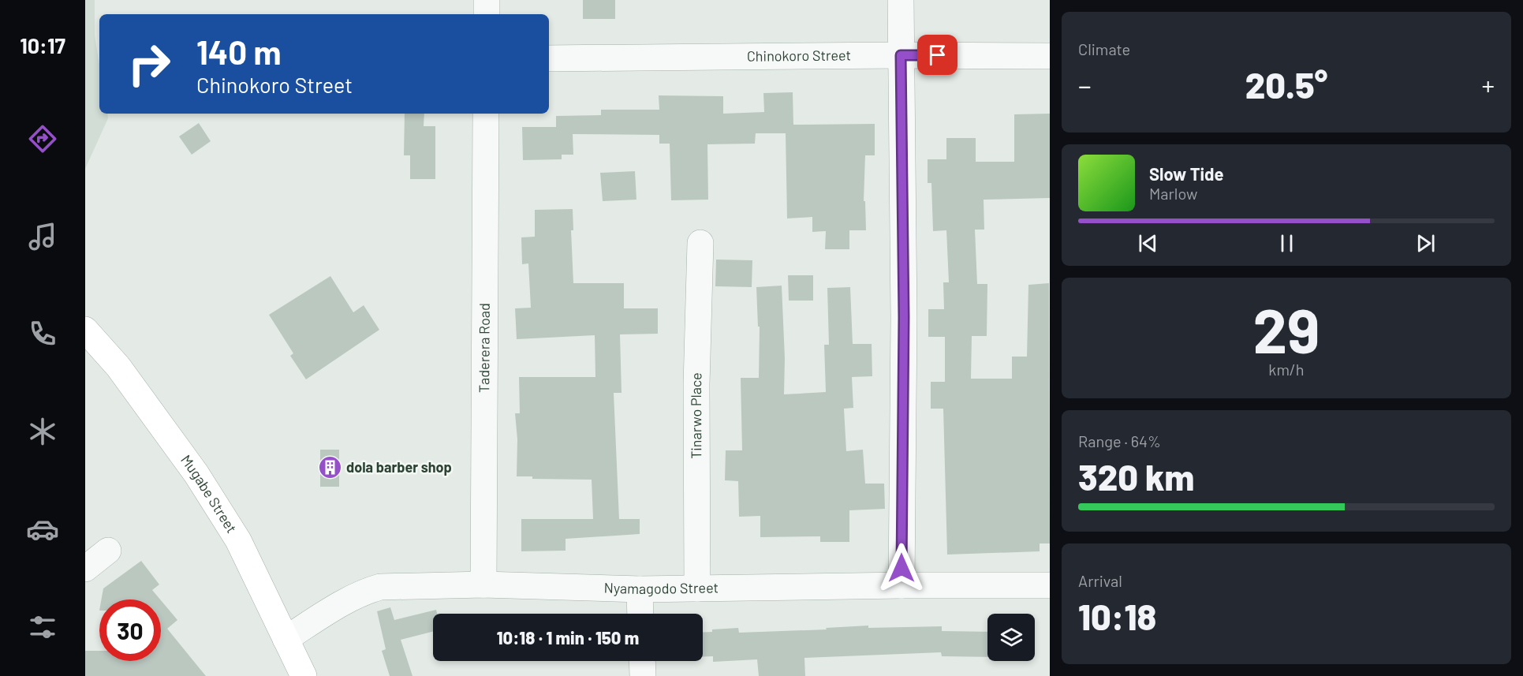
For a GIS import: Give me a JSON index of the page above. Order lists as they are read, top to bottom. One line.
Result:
{"streets":{"street":["Chinokoro Street","Taderera Road","Tinarwo Place","Mugabe Street","Nyamagodo Street"]},"crossings":[["Taderera Road","Nyamagodo Street"],["Tinarwo Place","Nyamagodo Street"],["Mugabe Street","Nyamagodo Street"]],"places":{"building":["dola barber shop"]},"page":{"tabs":"10:17","tile":["Climate",["29","km/h"],["Range · 64%","320 km"],["Arrival","10:18"]],"turn":["140 m","Chinokoro Street"],"heat":["−","20.5°","+"],"song":["Slow Tide","Marlow"],"limit":"30","trip":"10:18 · 1 min · 150 m"}}
